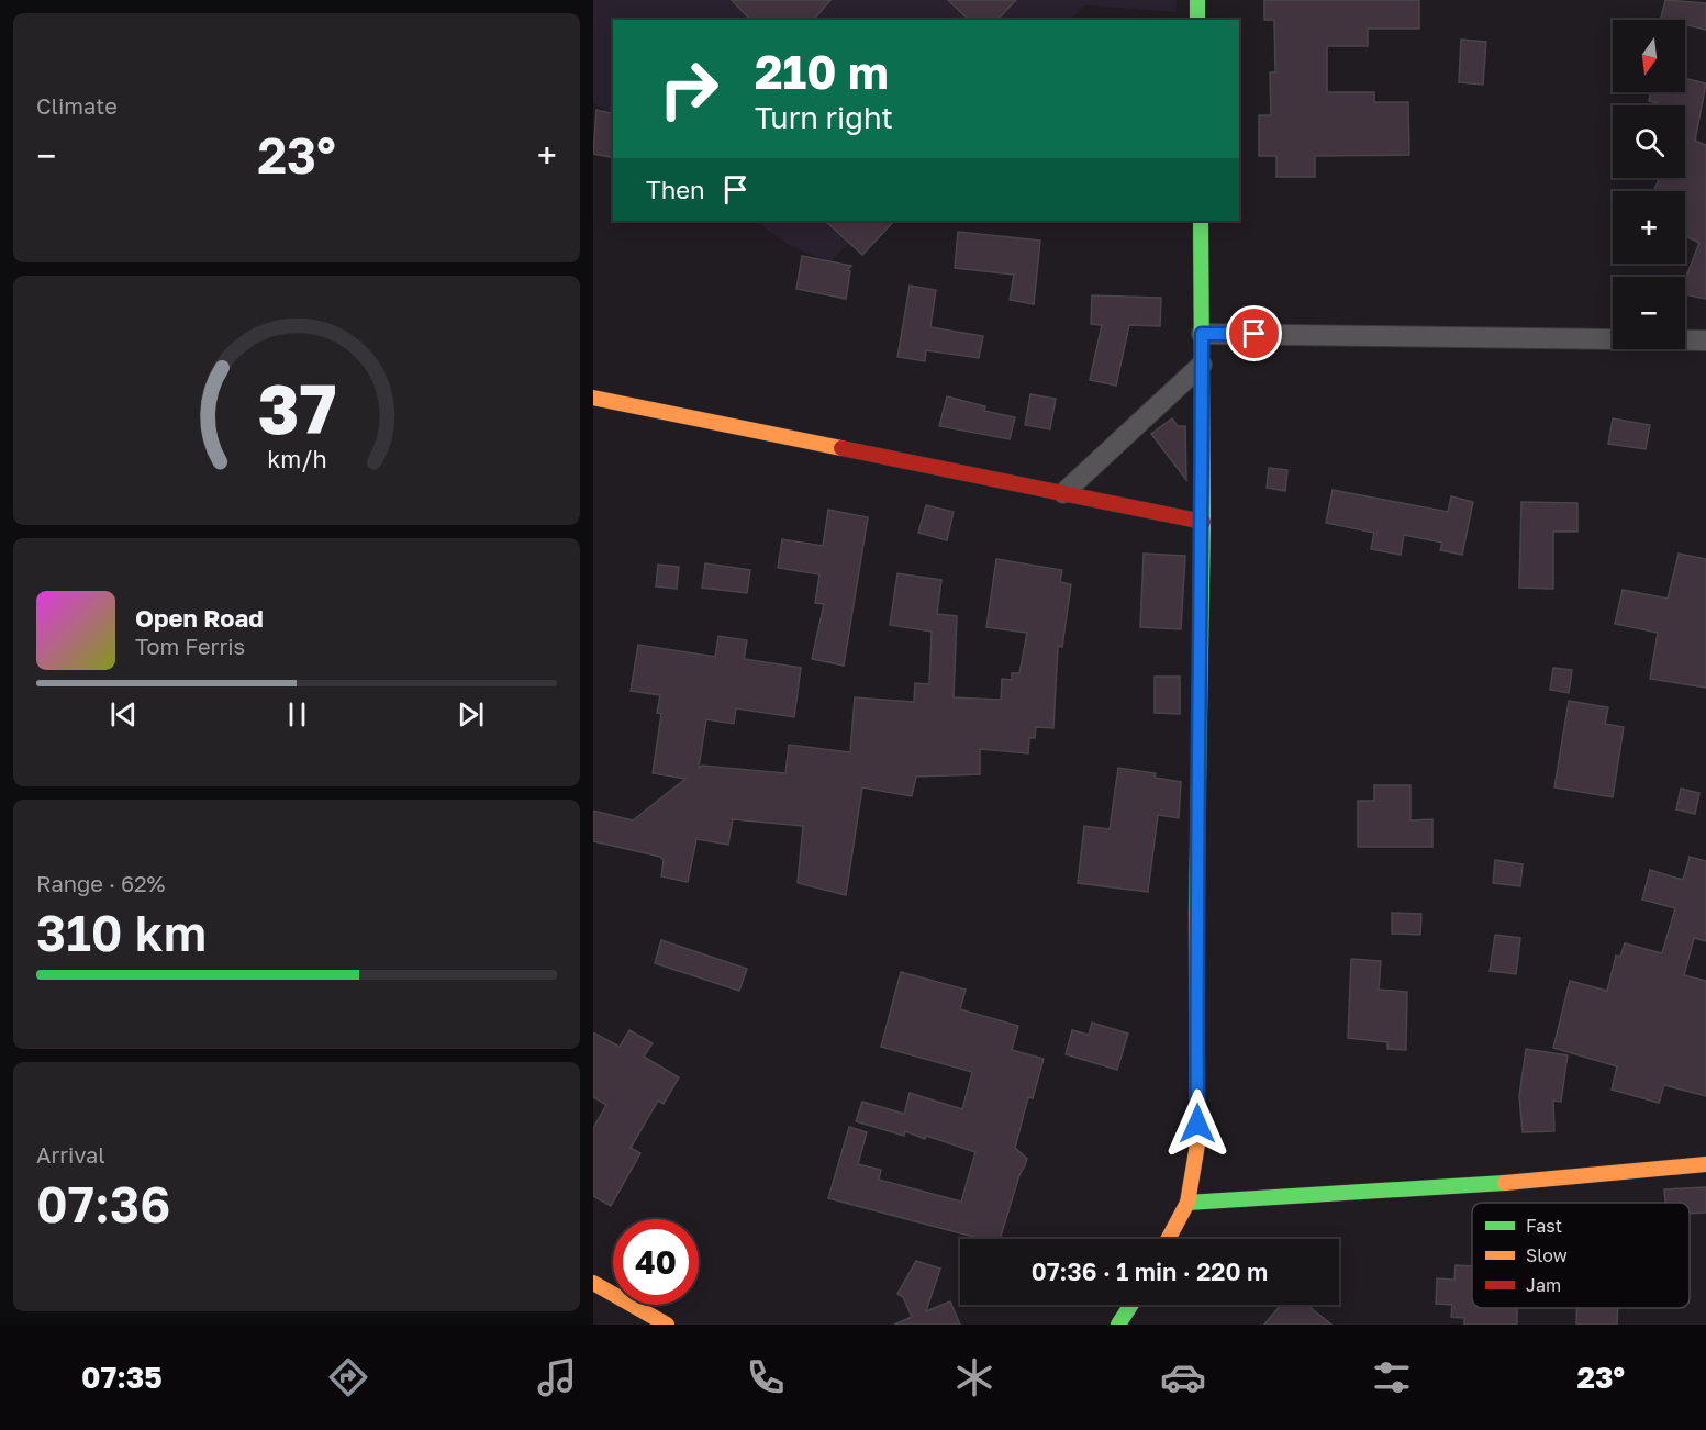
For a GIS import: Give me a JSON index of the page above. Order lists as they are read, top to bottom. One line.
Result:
{"legend":["Fast","Slow","Jam"],"north":"bottom","page":{"tile":["Climate",["Range · 62%","310 km"],["Arrival","07:36"]],"map_buttons":["+","−"],"turn":["210 m","Turn right"],"heat":["−","23°","+"],"then":"Then","song":["Open Road","Tom Ferris"],"limit":"40","trip":"07:36 · 1 min · 220 m","tabs":["07:35","23°"],"gauge":["37","km/h"]}}
